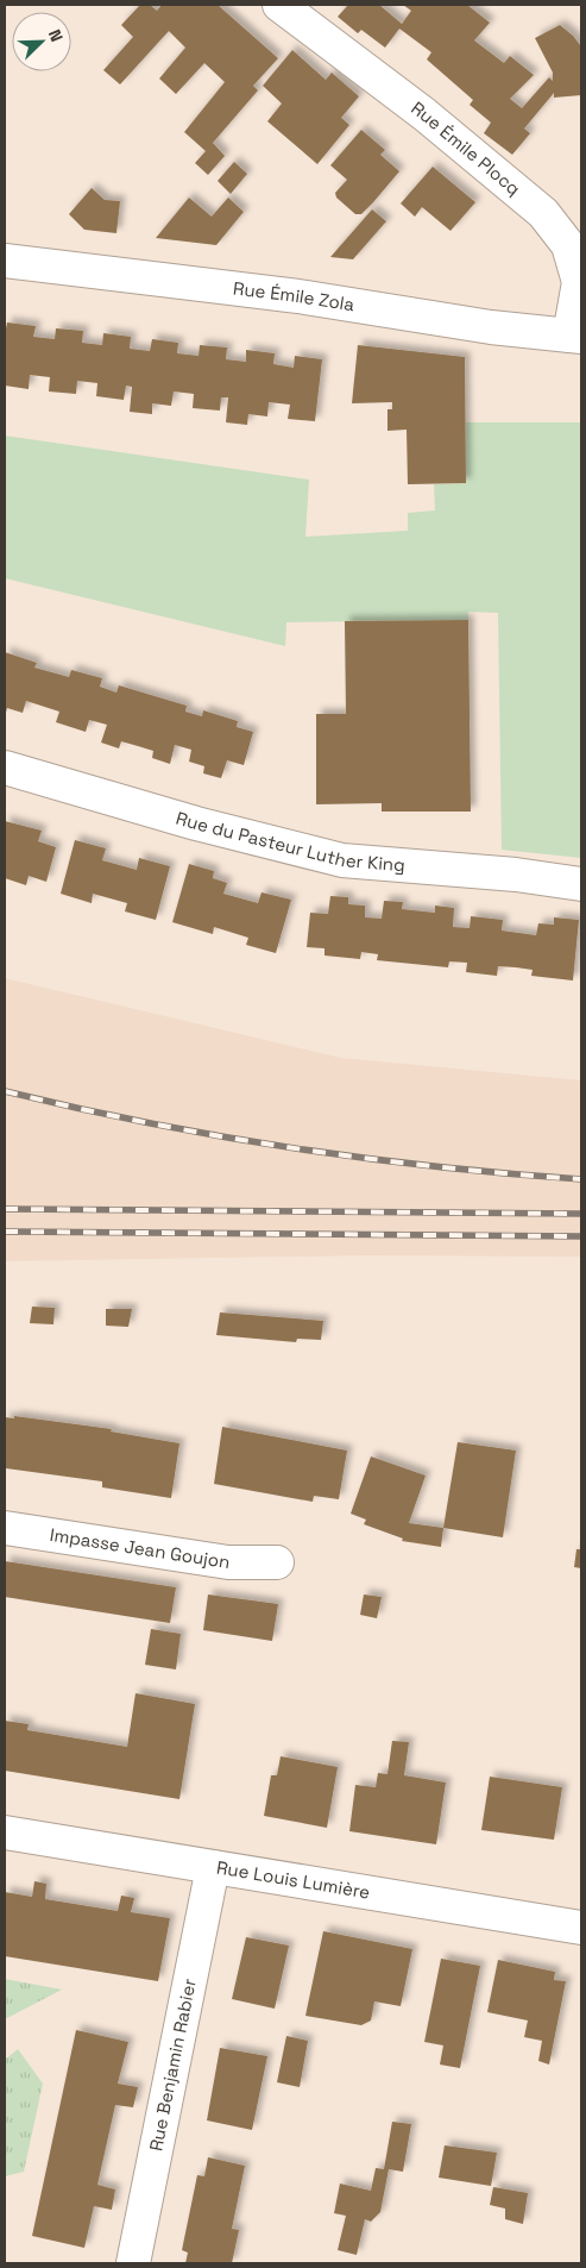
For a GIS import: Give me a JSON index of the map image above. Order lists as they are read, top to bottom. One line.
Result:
{"streets":{"street":["Rue Émile Plocq","Rue Émile Zola","Rue du Pasteur Luther King","Impasse Jean Goujon","Rue Louis Lumière","Rue Benjamin Rabier"]},"crossings":[["Rue Émile Plocq","Rue Émile Zola"],["Rue Louis Lumière","Rue Benjamin Rabier"]],"north":"top right"}
